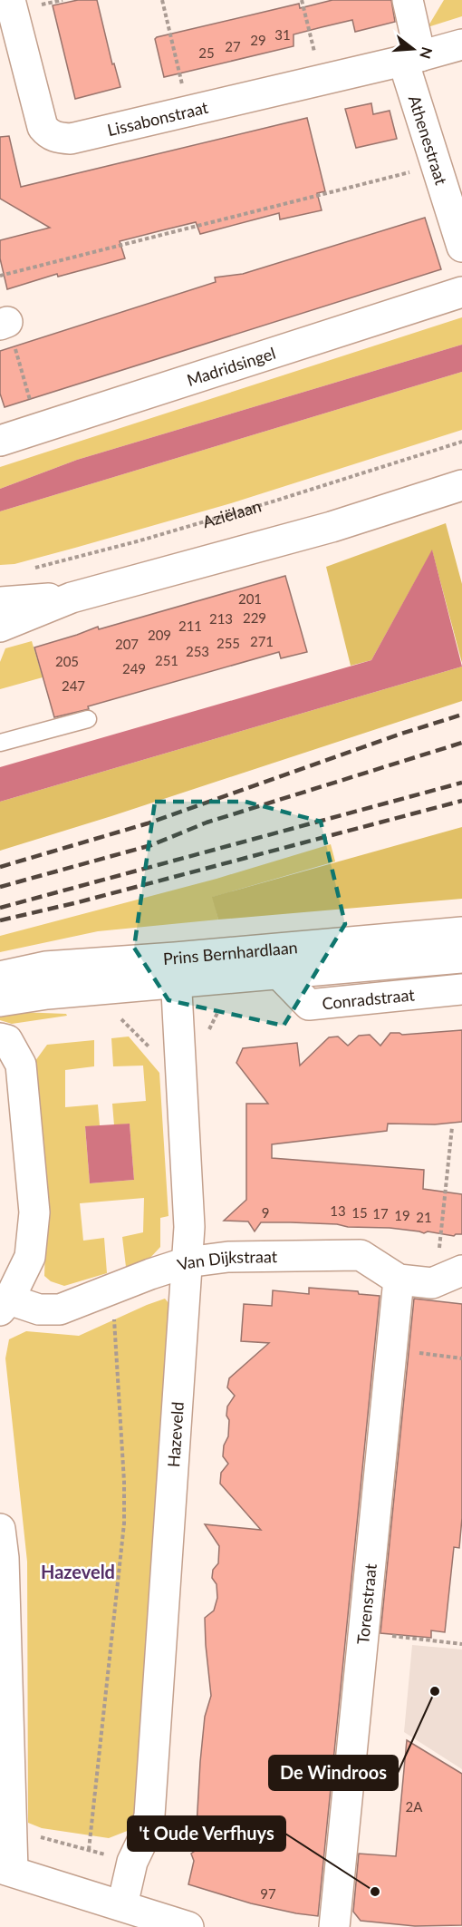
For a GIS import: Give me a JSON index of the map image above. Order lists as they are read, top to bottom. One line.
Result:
{"streets":{"street":["Lissabonstraat","Athenestraat","Madridsingel","Prins Bernhardlaan","Conradstraat","Van Dijkstraat","Hazeveld","Torenstraat"],"path":["Aziëlaan"]},"crossings":[["Lissabonstraat","Athenestraat"],["Prins Bernhardlaan","Conradstraat"],["Prins Bernhardlaan","Hazeveld"],["Van Dijkstraat","Hazeveld"],["Van Dijkstraat","Torenstraat"]],"districts":["Hazeveld"],"places":["De Windroos","'t Oude Verfhuys"],"house_numbers":["31","29","27","25","201","229","213","211","209","271","255","207","253","251","205","249","247","13","9","15","17","19","21","2A","97"],"north":"right"}
